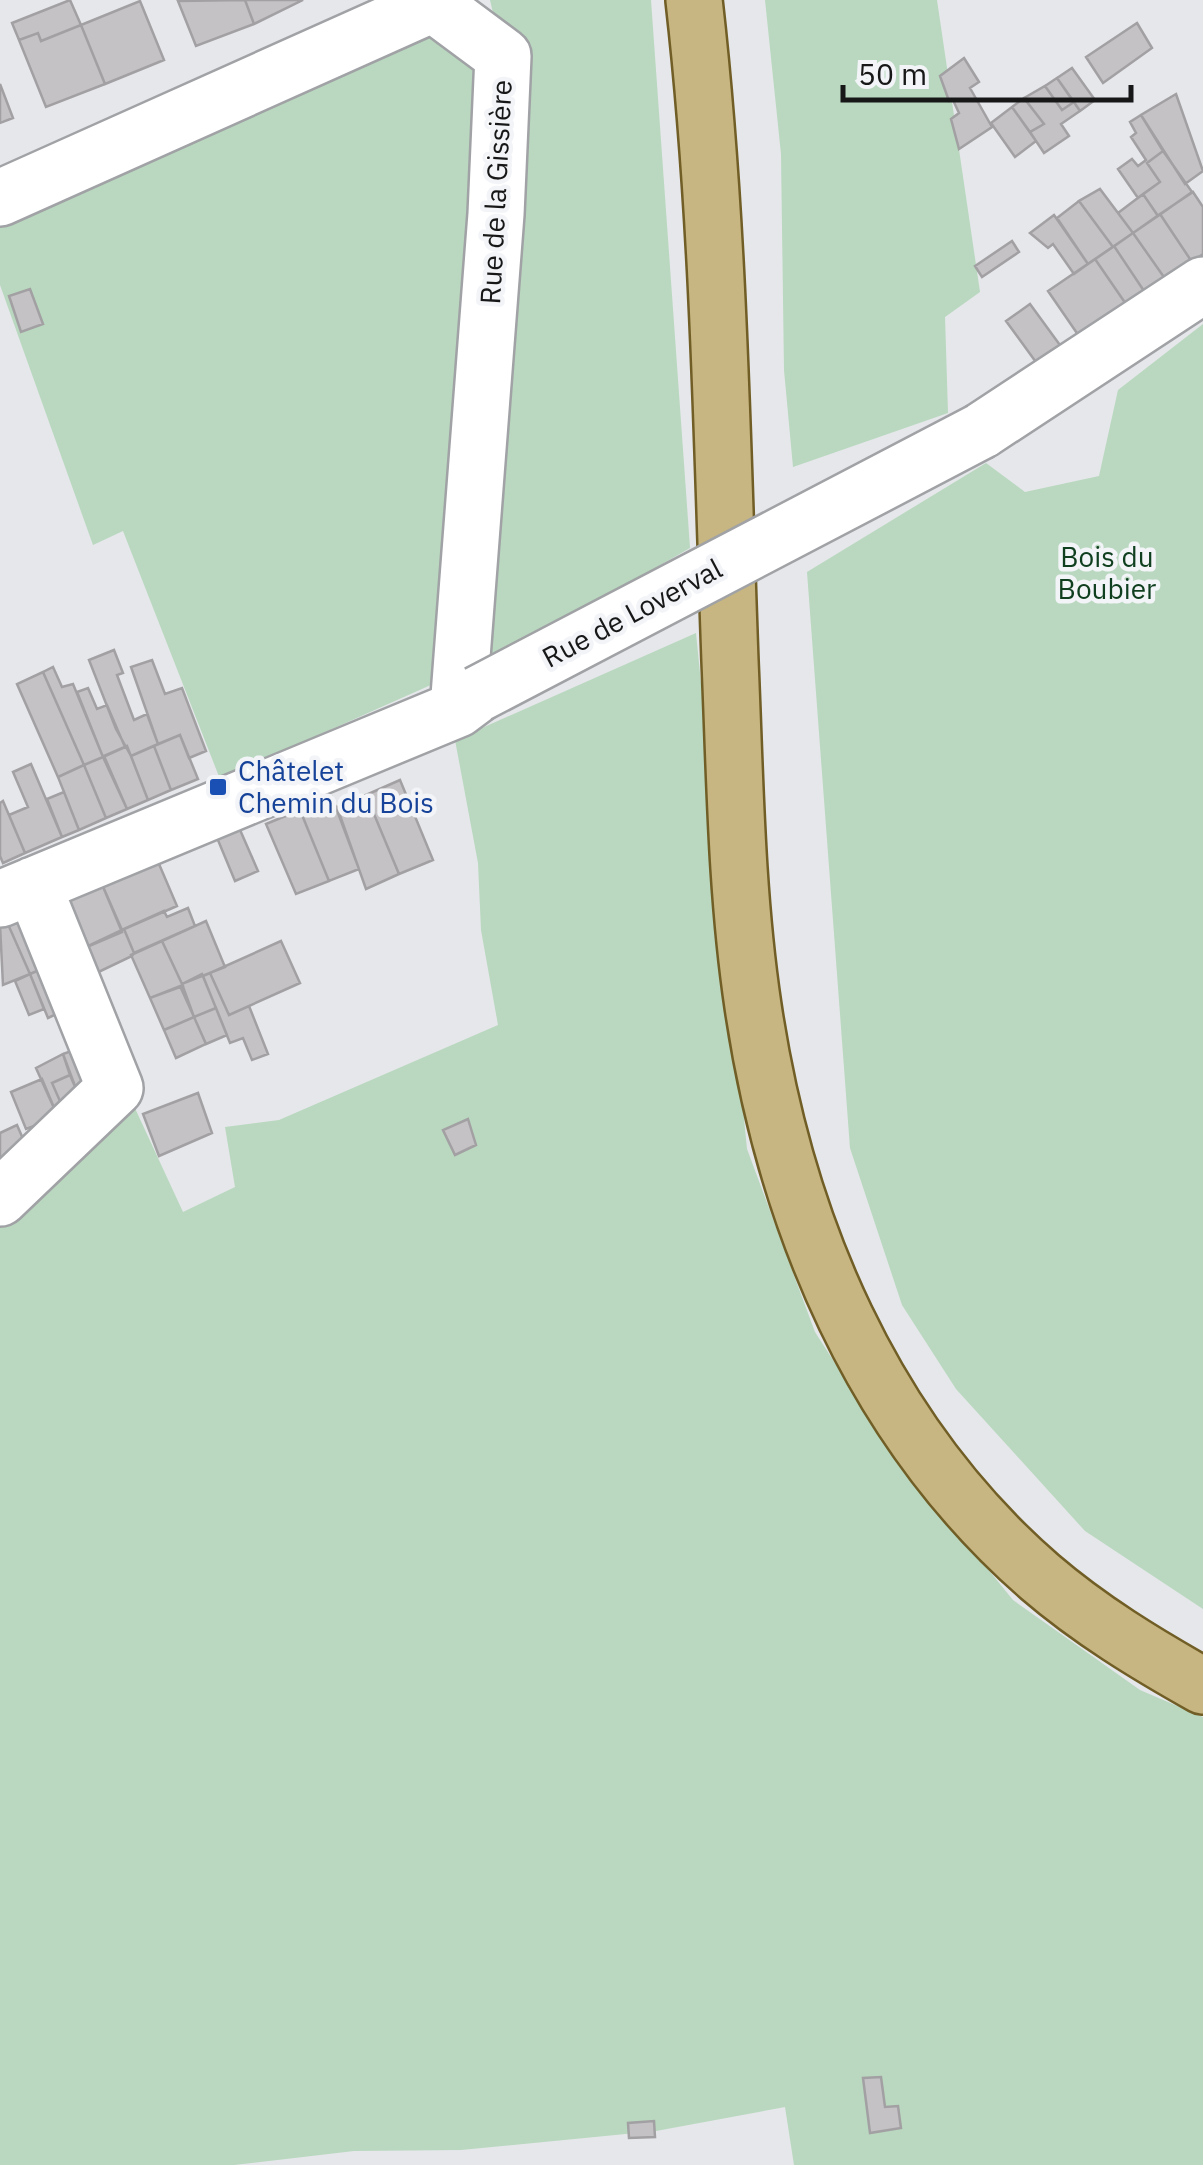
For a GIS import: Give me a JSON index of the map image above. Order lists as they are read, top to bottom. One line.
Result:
{"streets":{"street":["Rue de la Gissière","Rue de Loverval"]},"crossings":[["Rue de la Gissière","Rue de Loverval"]],"parks":["Bois du Boubier"],"places":{"transit":["Châtelet Chemin du Bois"]},"scale_bar":"50 m"}
